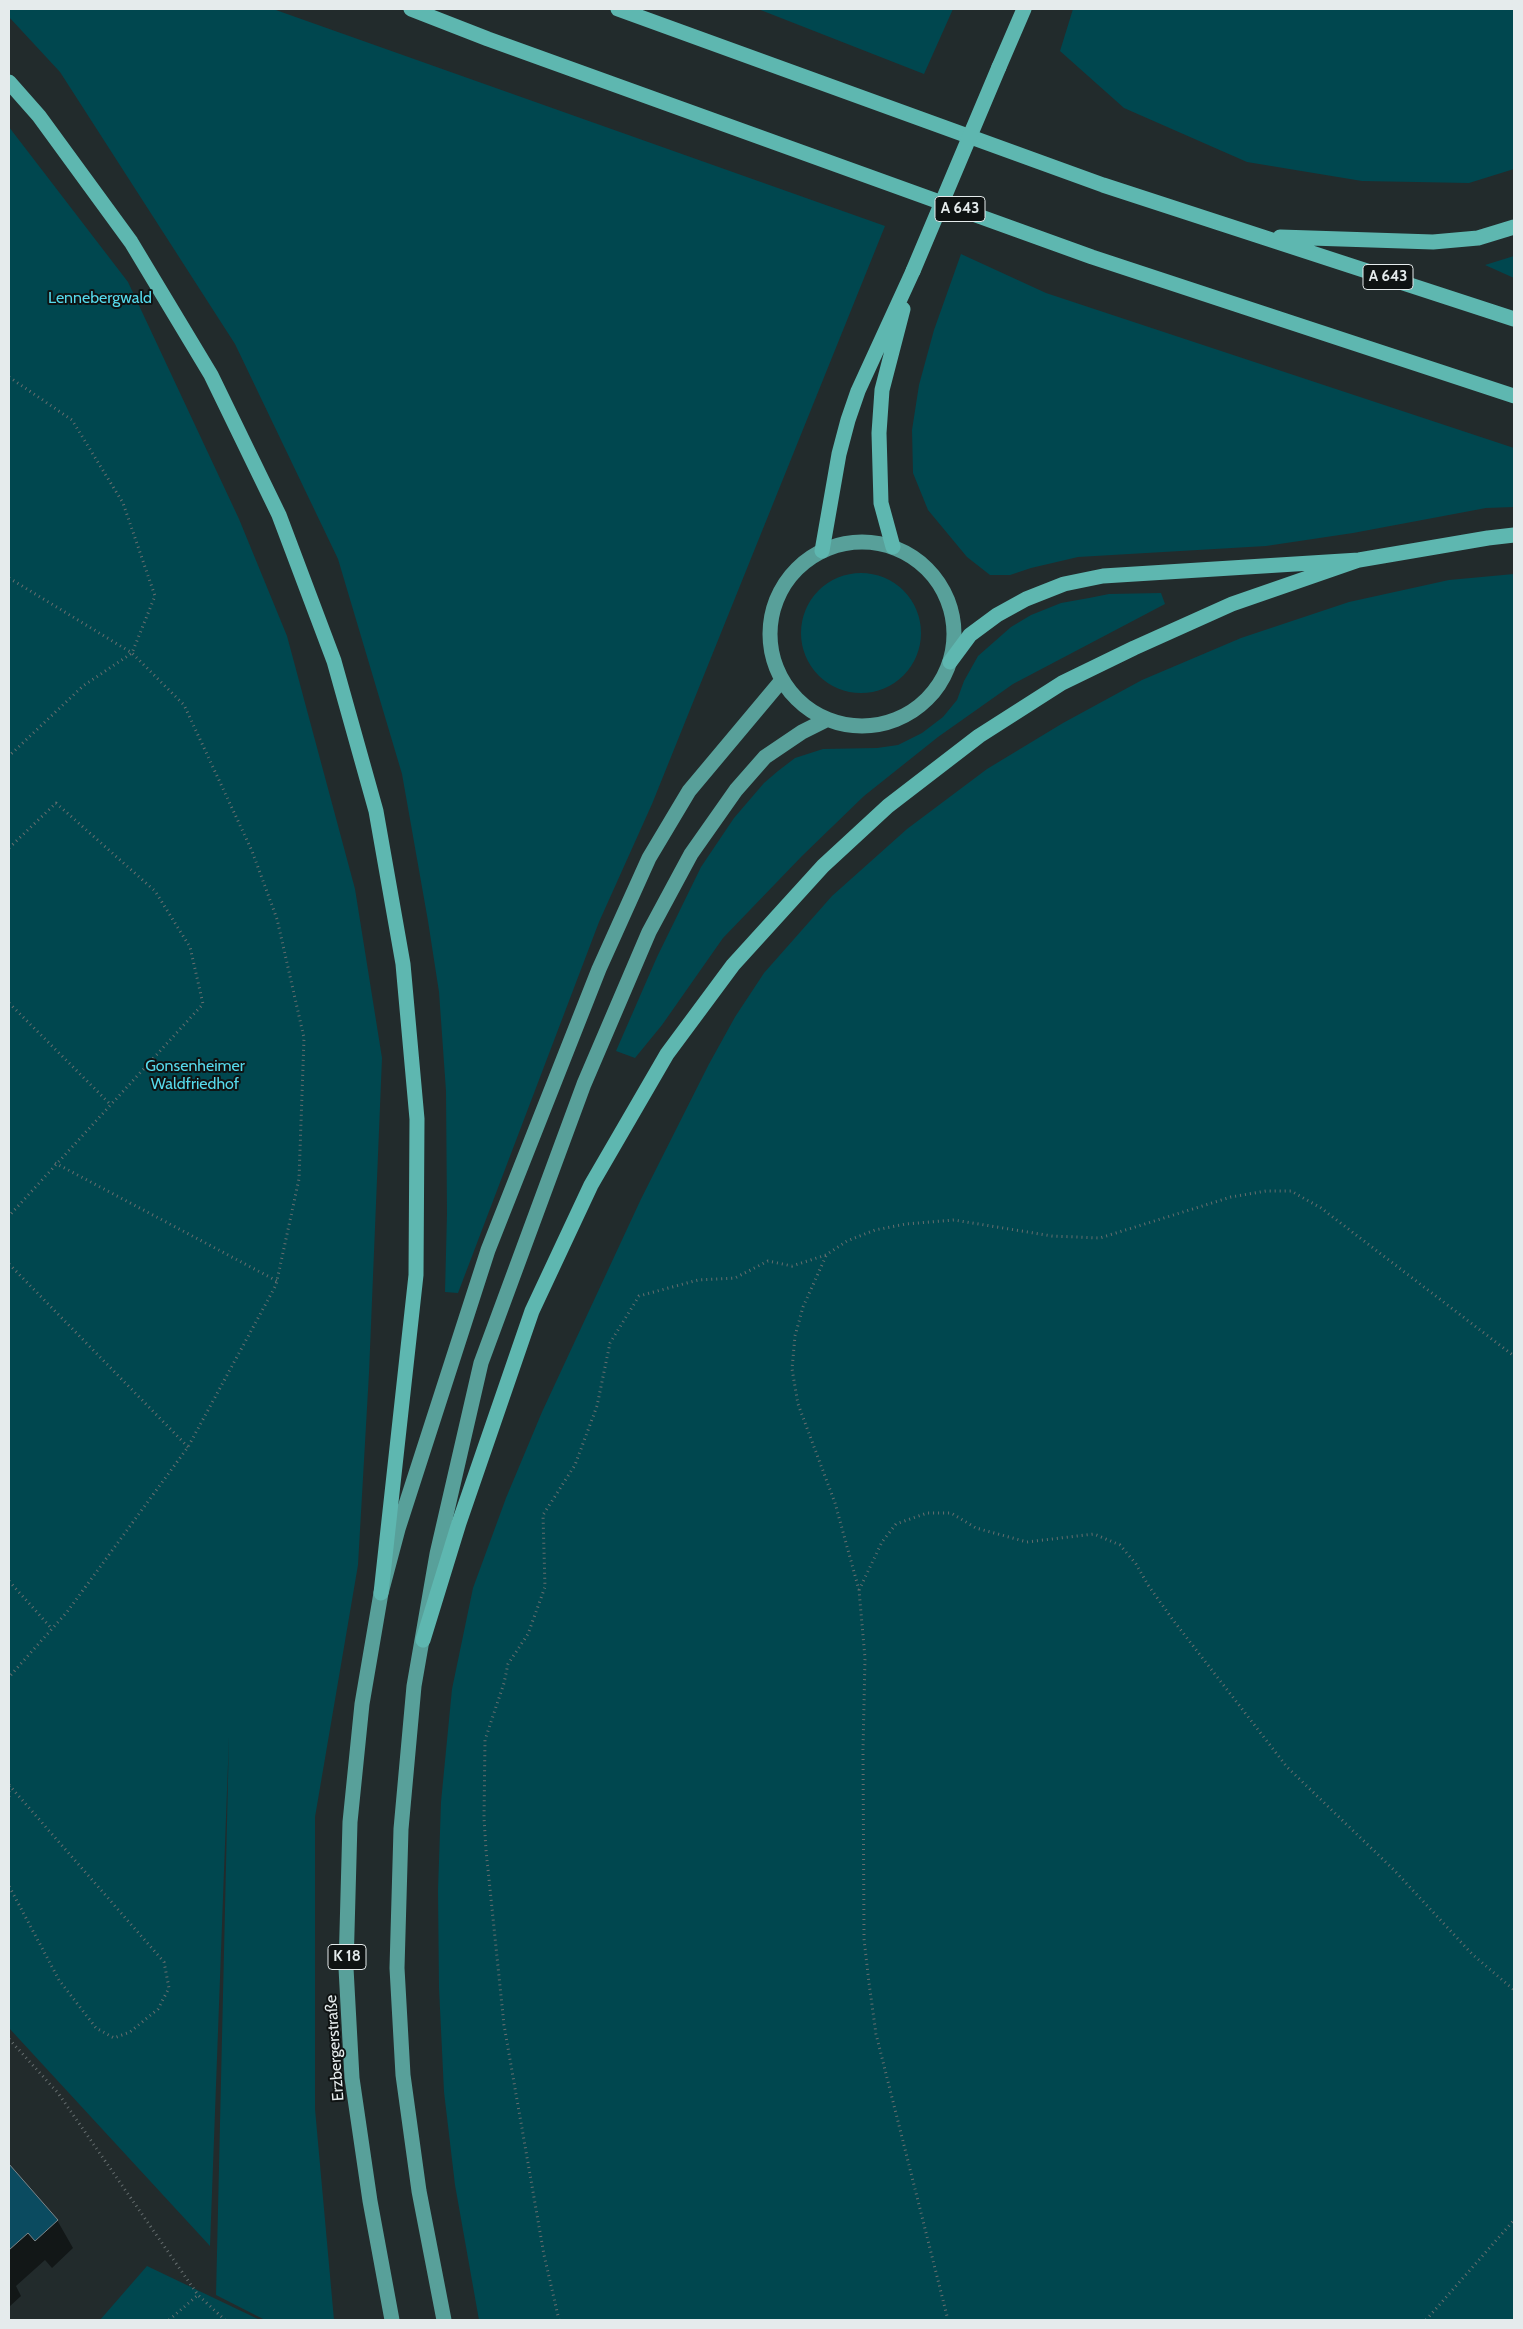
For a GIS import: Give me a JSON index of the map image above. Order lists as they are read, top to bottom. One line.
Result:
{"streets":{"highway":["A 643"],"main road":["K 18","Erzbergerstraße"]},"parks":["Lennebergwald","Gonsenheimer Waldfriedhof"]}
